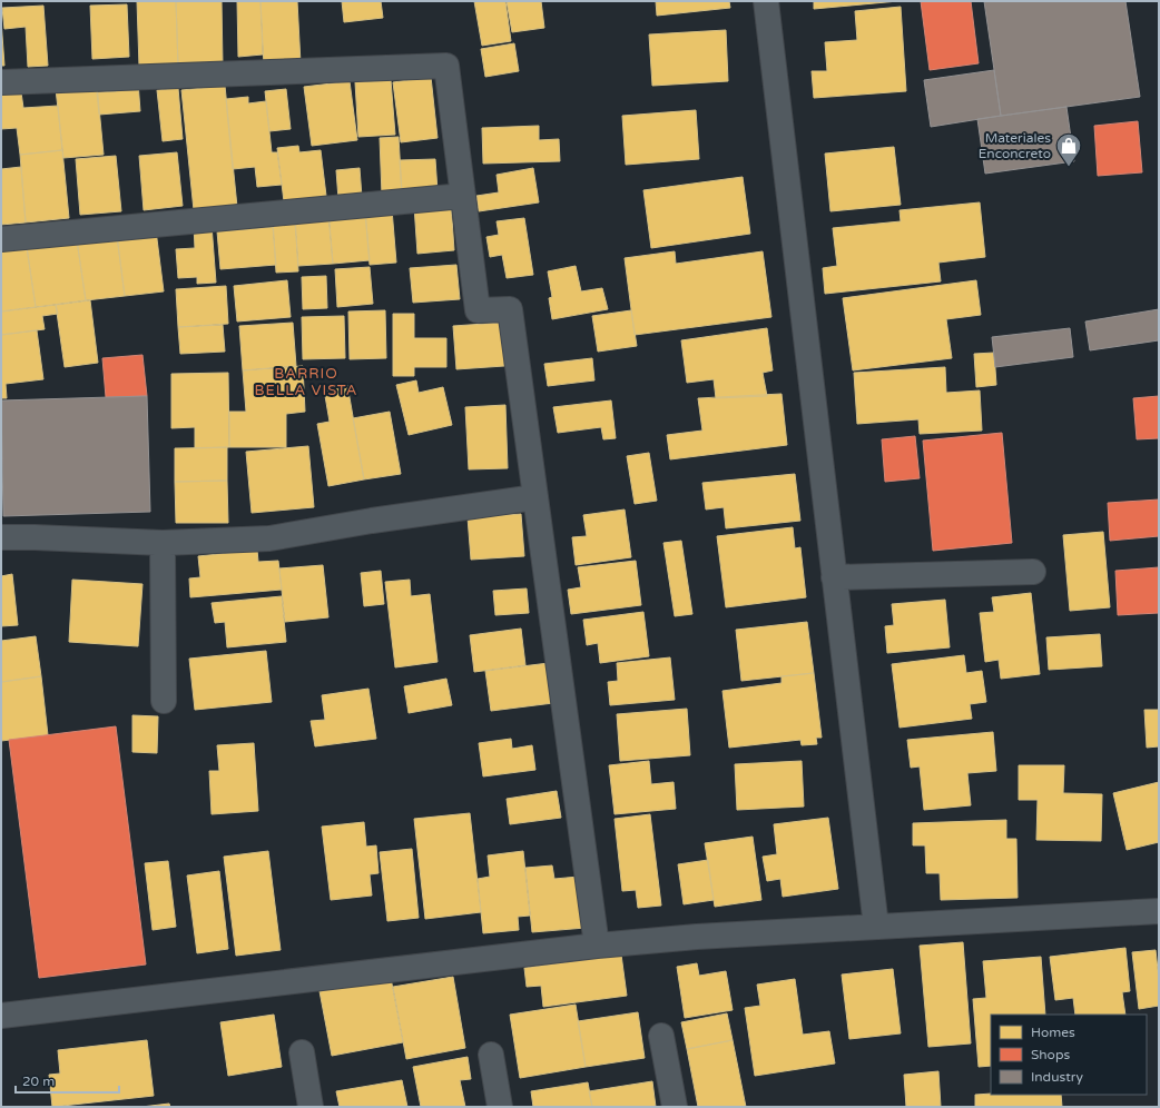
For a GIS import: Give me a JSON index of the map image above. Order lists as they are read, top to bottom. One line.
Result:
{"districts":["BARRIO BELLA VISTA"],"places":{"shop":["Materiales Enconcreto"]},"legend":["Homes","Shops","Industry"],"scale_bar":"20 m"}
